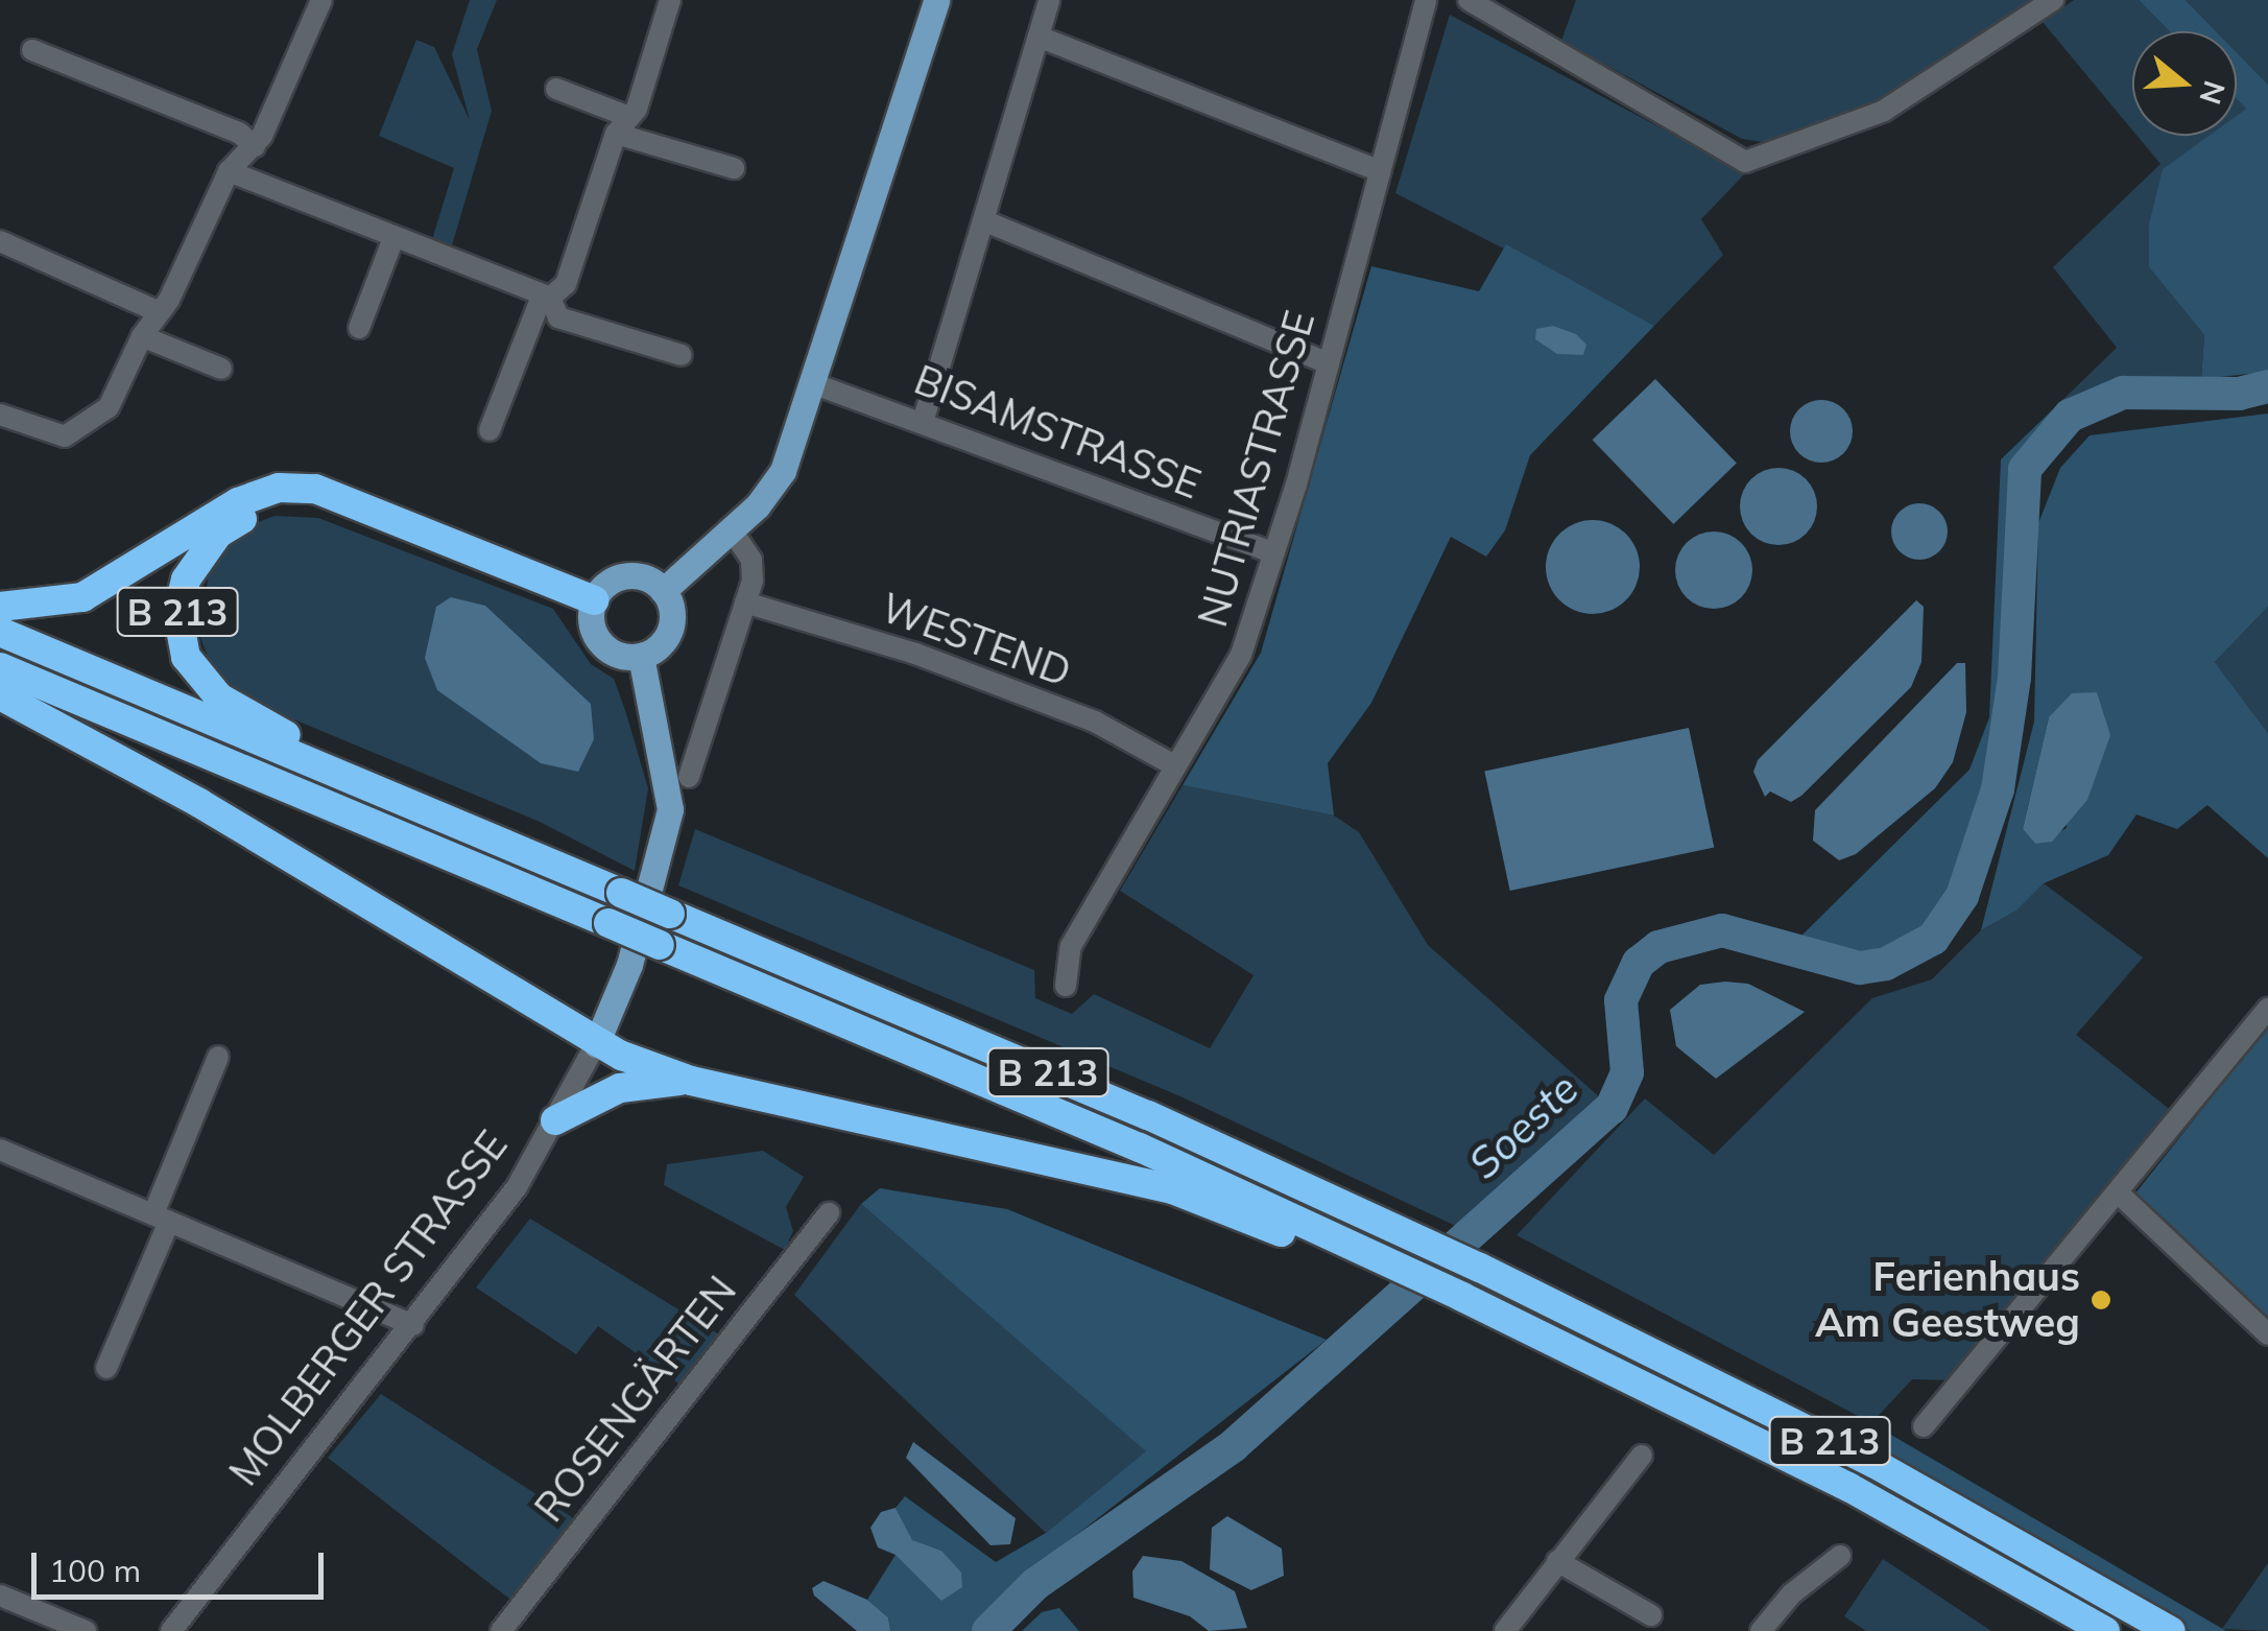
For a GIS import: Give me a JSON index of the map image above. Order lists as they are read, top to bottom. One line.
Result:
{"streets":{"highway":["B 213"],"main road":["MOLBERGER STRASSE"],"street":["BISAMSTRASSE","NUTRIASTRASSE","WESTEND","ROSENGÄRTEN"]},"crossings":[["BISAMSTRASSE","NUTRIASTRASSE"],["NUTRIASTRASSE","WESTEND"],["B 213","MOLBERGER STRASSE"]],"water":["Soeste"],"places":["Ferienhaus Am Geestweg"],"scale_bar":"100 m","north":"right"}
